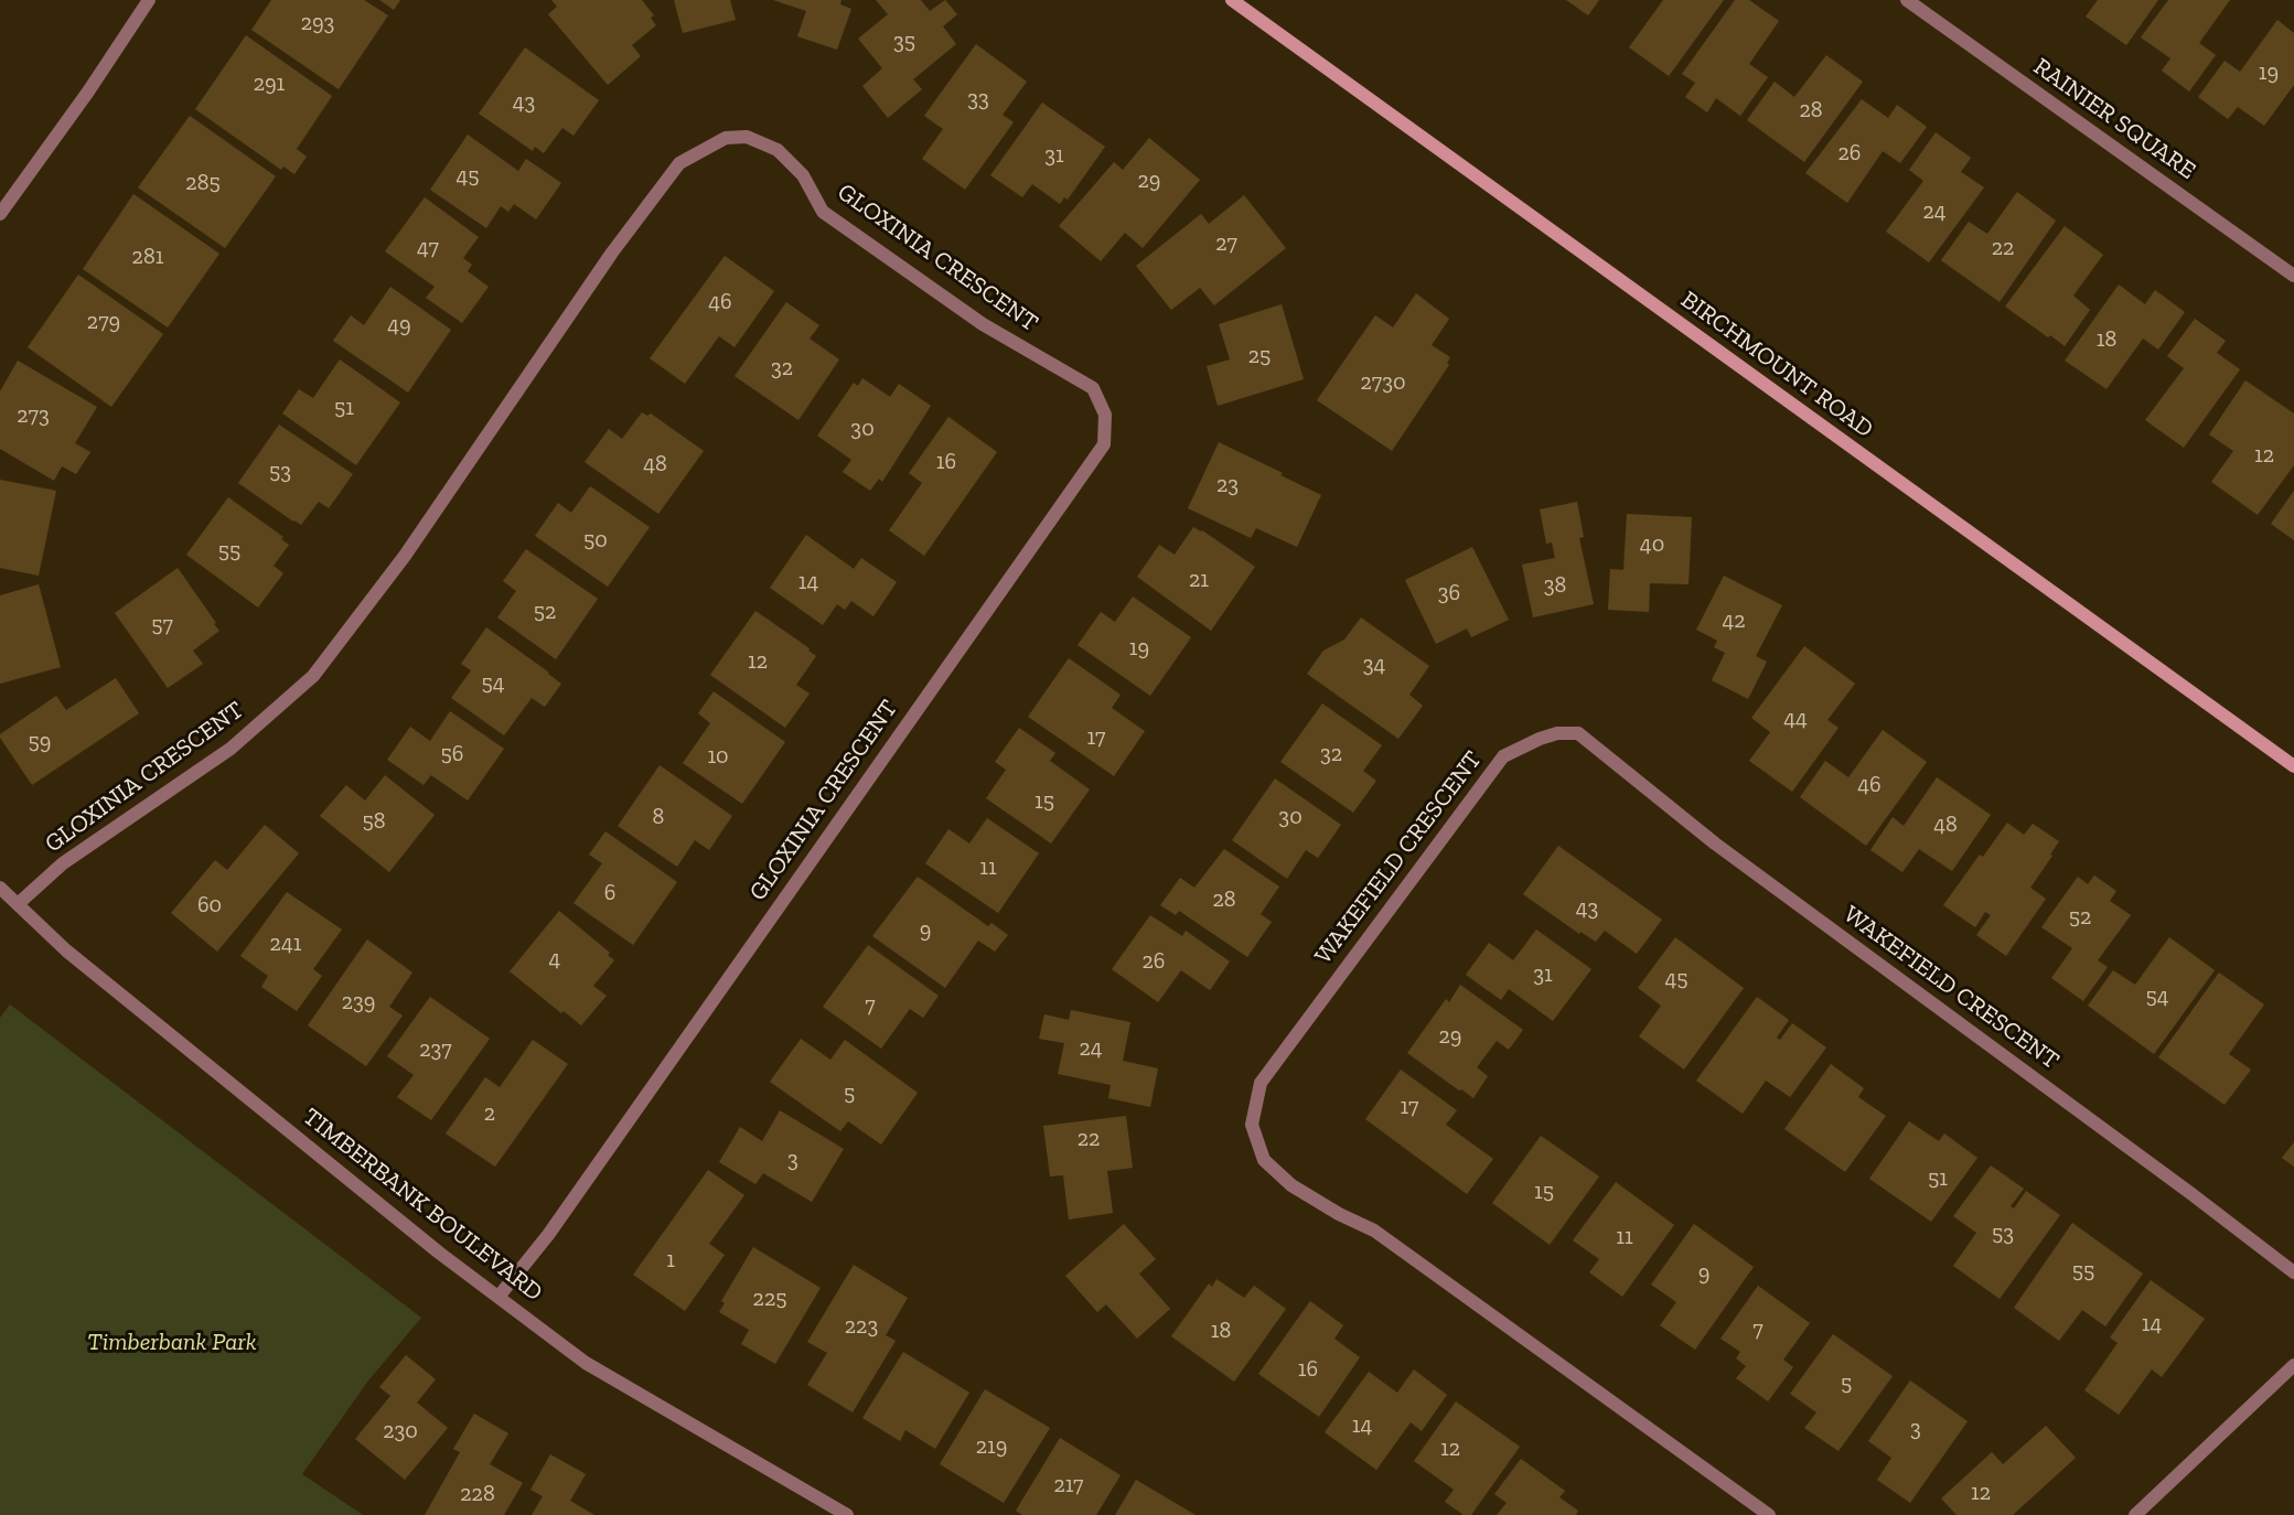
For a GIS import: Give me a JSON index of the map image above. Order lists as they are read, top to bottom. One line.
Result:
{"streets":{"main road":["BIRCHMOUNT ROAD"],"street":["RAINIER SQUARE","GLOXINIA CRESCENT","WAKEFIELD CRESCENT","TIMBERBANK BOULEVARD"]},"crossings":[["GLOXINIA CRESCENT","TIMBERBANK BOULEVARD"]],"parks":["Timberbank Park"],"house_numbers":["293","35","19","291","33","43","28","26","31","45","29","285","24","27","47","22","281","46","279","49","18","25","32","2730","51","273","30","12","16","48","53","23","50","40","55","21","14","38","36","52","42","57","19","12","34","54","44","17","59","56","32","10","46","15","8","30","58","48","11","6","28","60","43","52","9","241","4","26","31","45","54","239","7","29","24","237","5","17","2","22","3","51","15","53","11","1","55","9","225","14","223","7","18","16","5","14","3","230","219","12","217","12","228"]}
